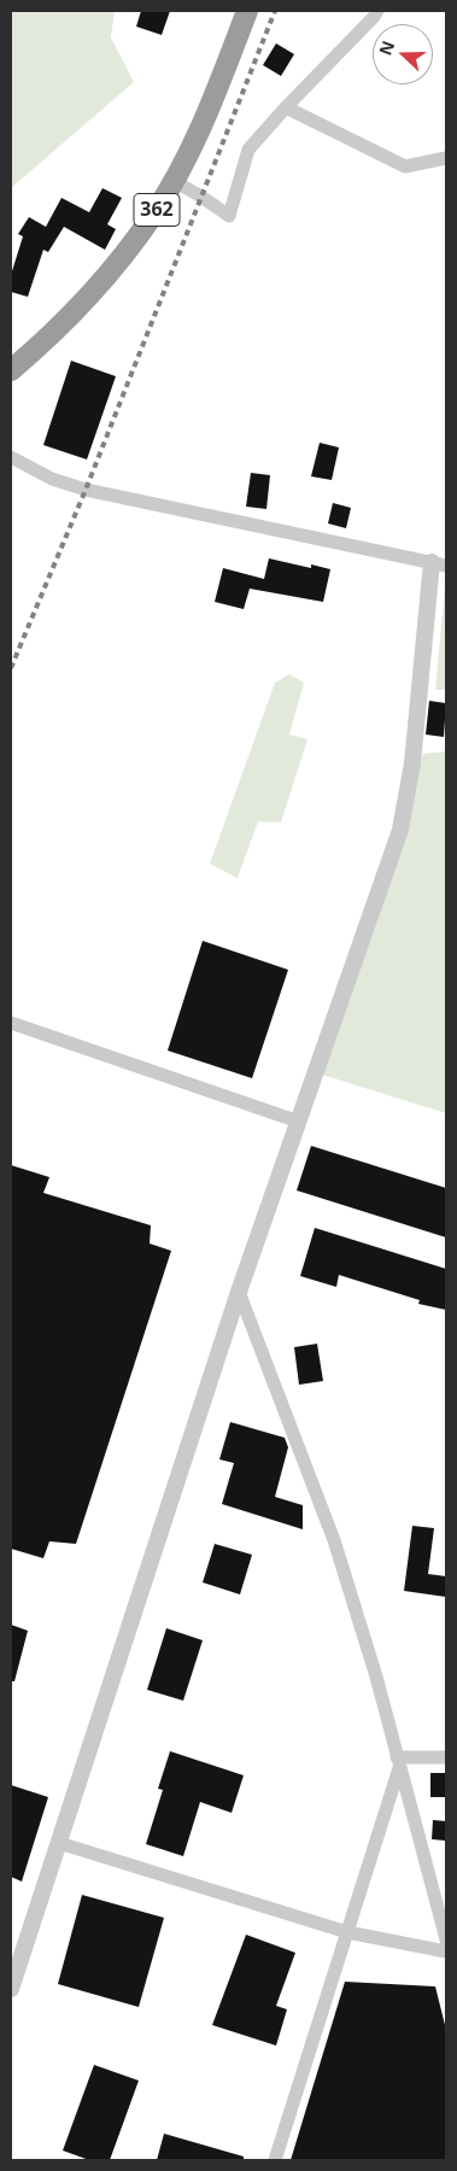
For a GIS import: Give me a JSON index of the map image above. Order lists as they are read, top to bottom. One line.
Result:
{"streets":{"highway":["362"]},"north":"left"}
